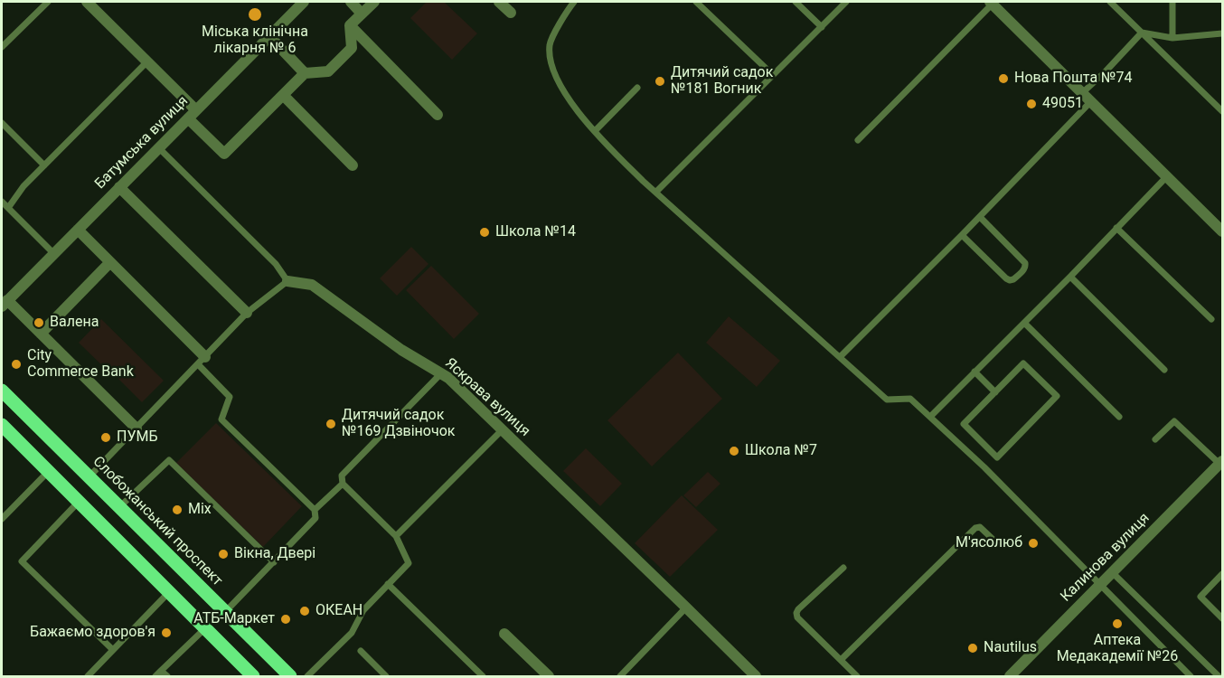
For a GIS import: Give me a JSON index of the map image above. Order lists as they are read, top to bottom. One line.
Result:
{"streets":{"main road":["Слобожанський проспект"],"street":["Батумська вулиця","Яскрава вулиця","Калинова вулиця"]},"places":["Міська клінічна лікарня № 6","Нова Пошта №74","Дитячий садок №181 Вогник","49051","Школа №14","Валена","City Commerce Bank","Дитячий садок №169 Дзвіночок","ПУМБ","Школа №7","Mix","М'ясолюб","Вікна, Двері","ОКЕАН","АТБ-Маркет","Аптека Медакадемії №26","Бажаємо здоров'я","Nautilus"]}
